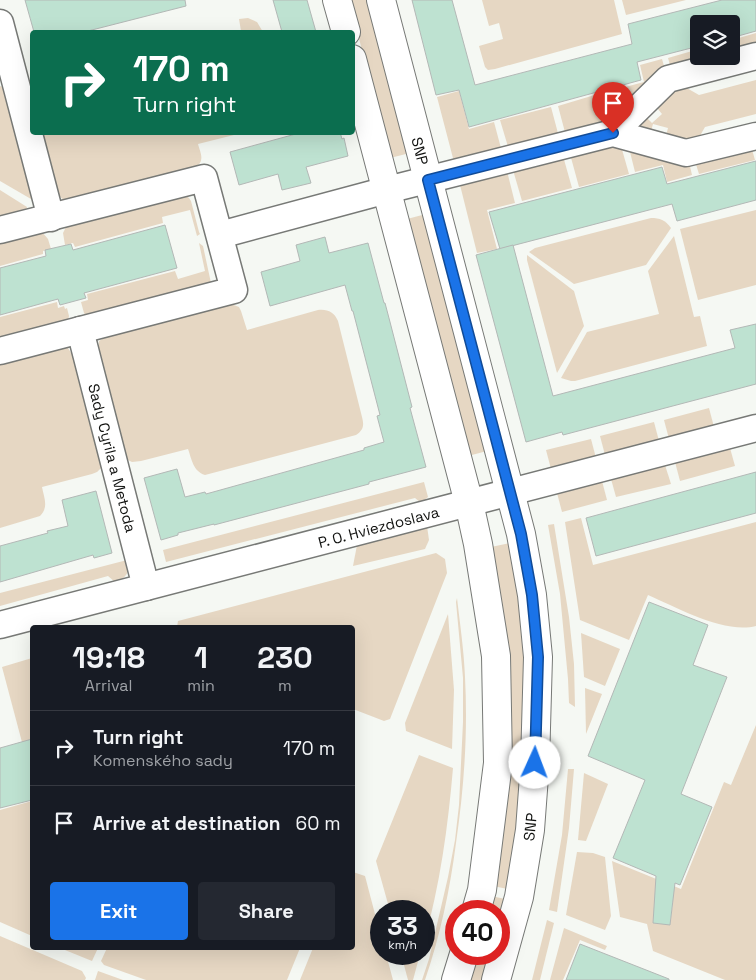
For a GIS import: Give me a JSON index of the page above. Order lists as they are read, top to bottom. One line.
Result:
{"streets":{"street":["SNP","Sady Cyrila a Metoda","P. O. Hviezdoslava"]},"crossings":[["SNP","P. O. Hviezdoslava"],["Sady Cyrila a Metoda","P. O. Hviezdoslava"]],"page":{"turn":["170 m","Turn right"],"eta":["19:18","Arrival","1","min","230","m"],"list":[{"name":"Turn right","note":"Komenského sady","value":"170 m"},{"name":"Arrive at destination","value":"60 m"}],"buttons":["Exit","Share"],"speed":"33 km/h","limit":"40"}}
